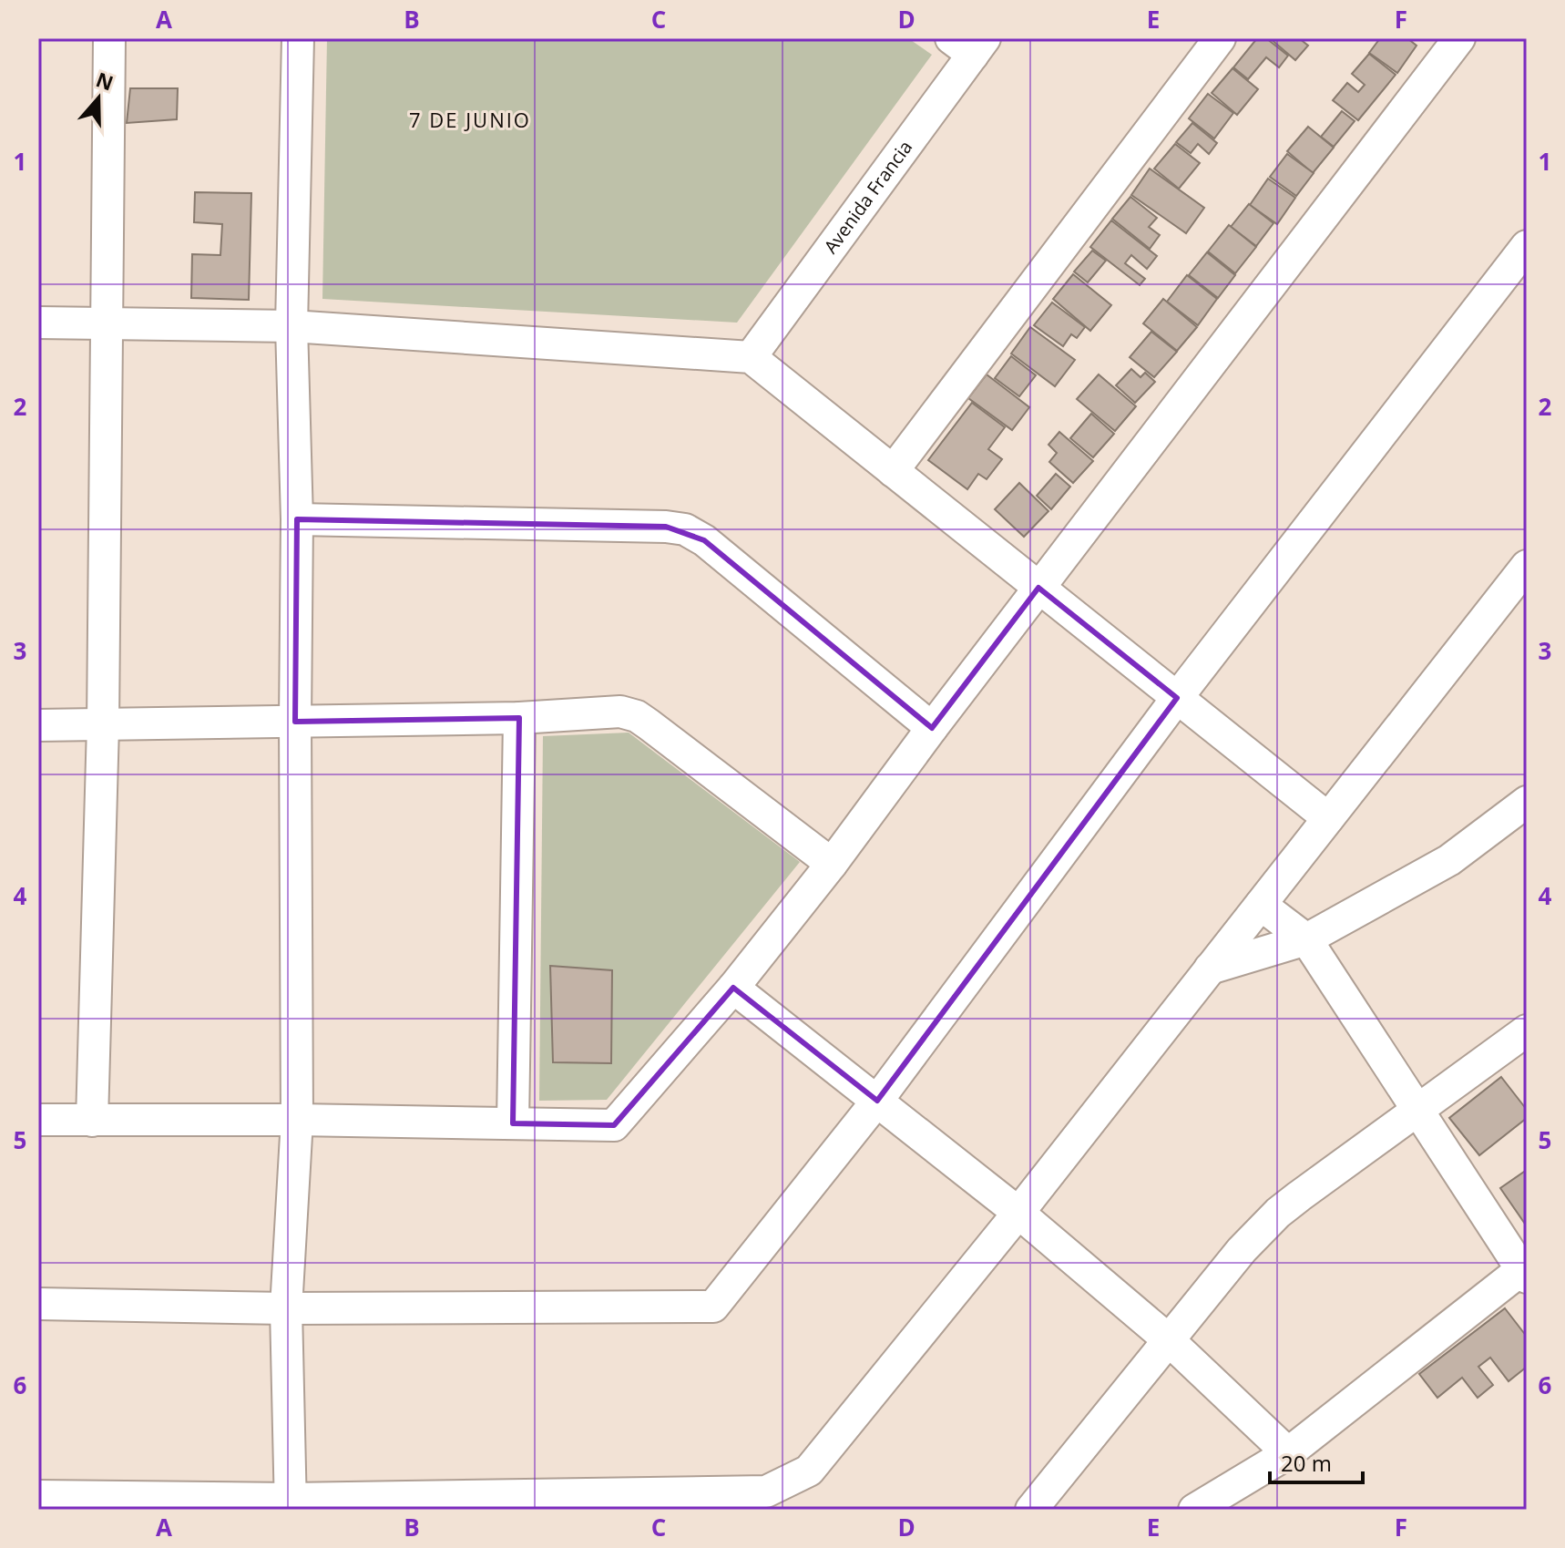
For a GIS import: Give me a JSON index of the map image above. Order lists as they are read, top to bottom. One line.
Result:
{"streets":{"street":["Avenida Francia"]},"districts":["7 DE JUNIO"],"scale_bar":"20 m","north":"top","grid":{"columns":["A","B","C","D","E","F"],"rows":["1","2","3","4","5","6"]}}
